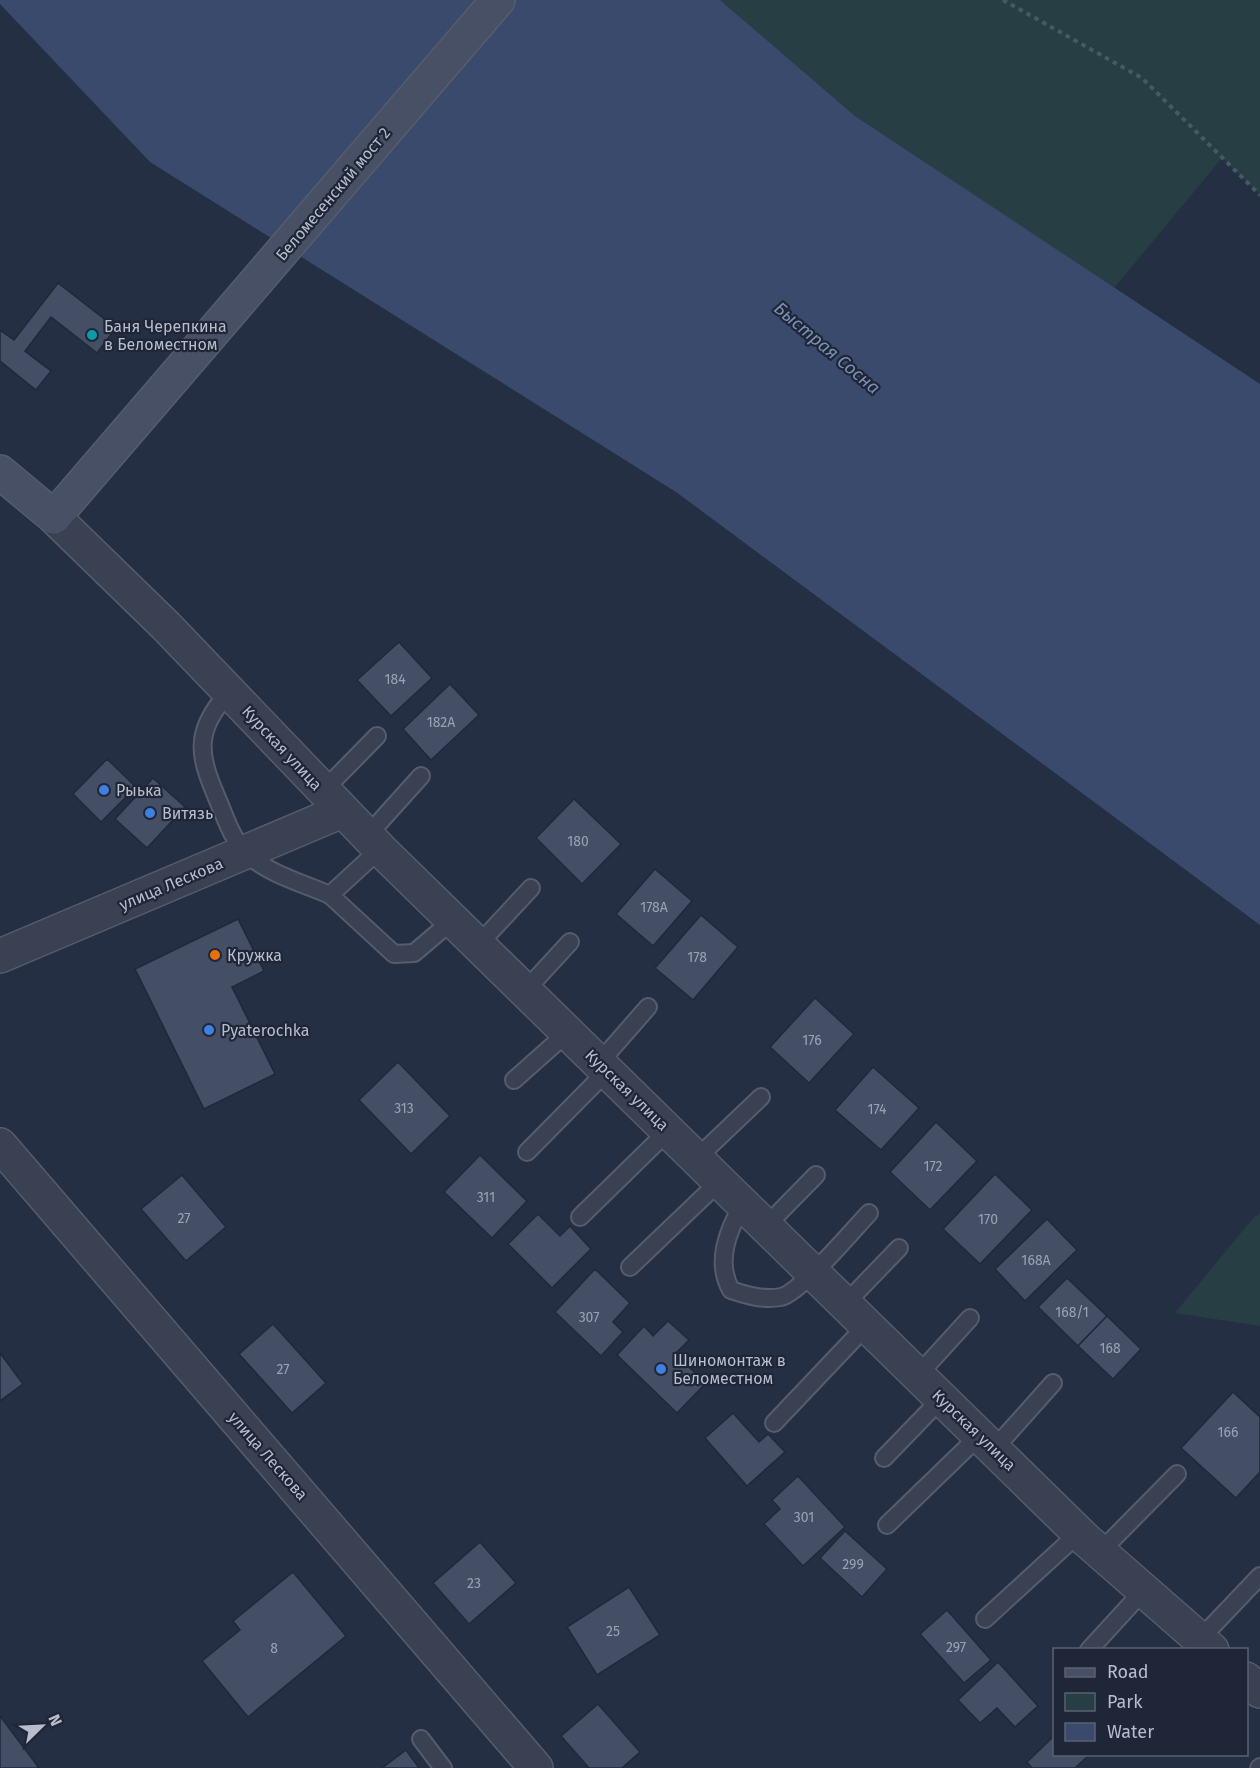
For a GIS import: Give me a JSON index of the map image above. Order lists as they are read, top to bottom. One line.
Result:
{"streets":{"main road":["Беломесенский мост 2","Курская улица"],"street":["улица Лескова"]},"crossings":[["Беломесенский мост 2","Курская улица"],["Курская улица","улица Лескова"]],"water":["Быстрая Сосна"],"places":["Баня Черепкина в Беломестном","Рыька","Витязь","Кружка","Pyaterochka","Шиномонтаж в Беломестном"],"house_numbers":["184","182А","180","178А","178","176","313","174","172","311","27","170","168А","168/1","307","168","27","166","301","299","23","25","297","8"],"legend":["Road","Park","Water"],"north":"top right"}
